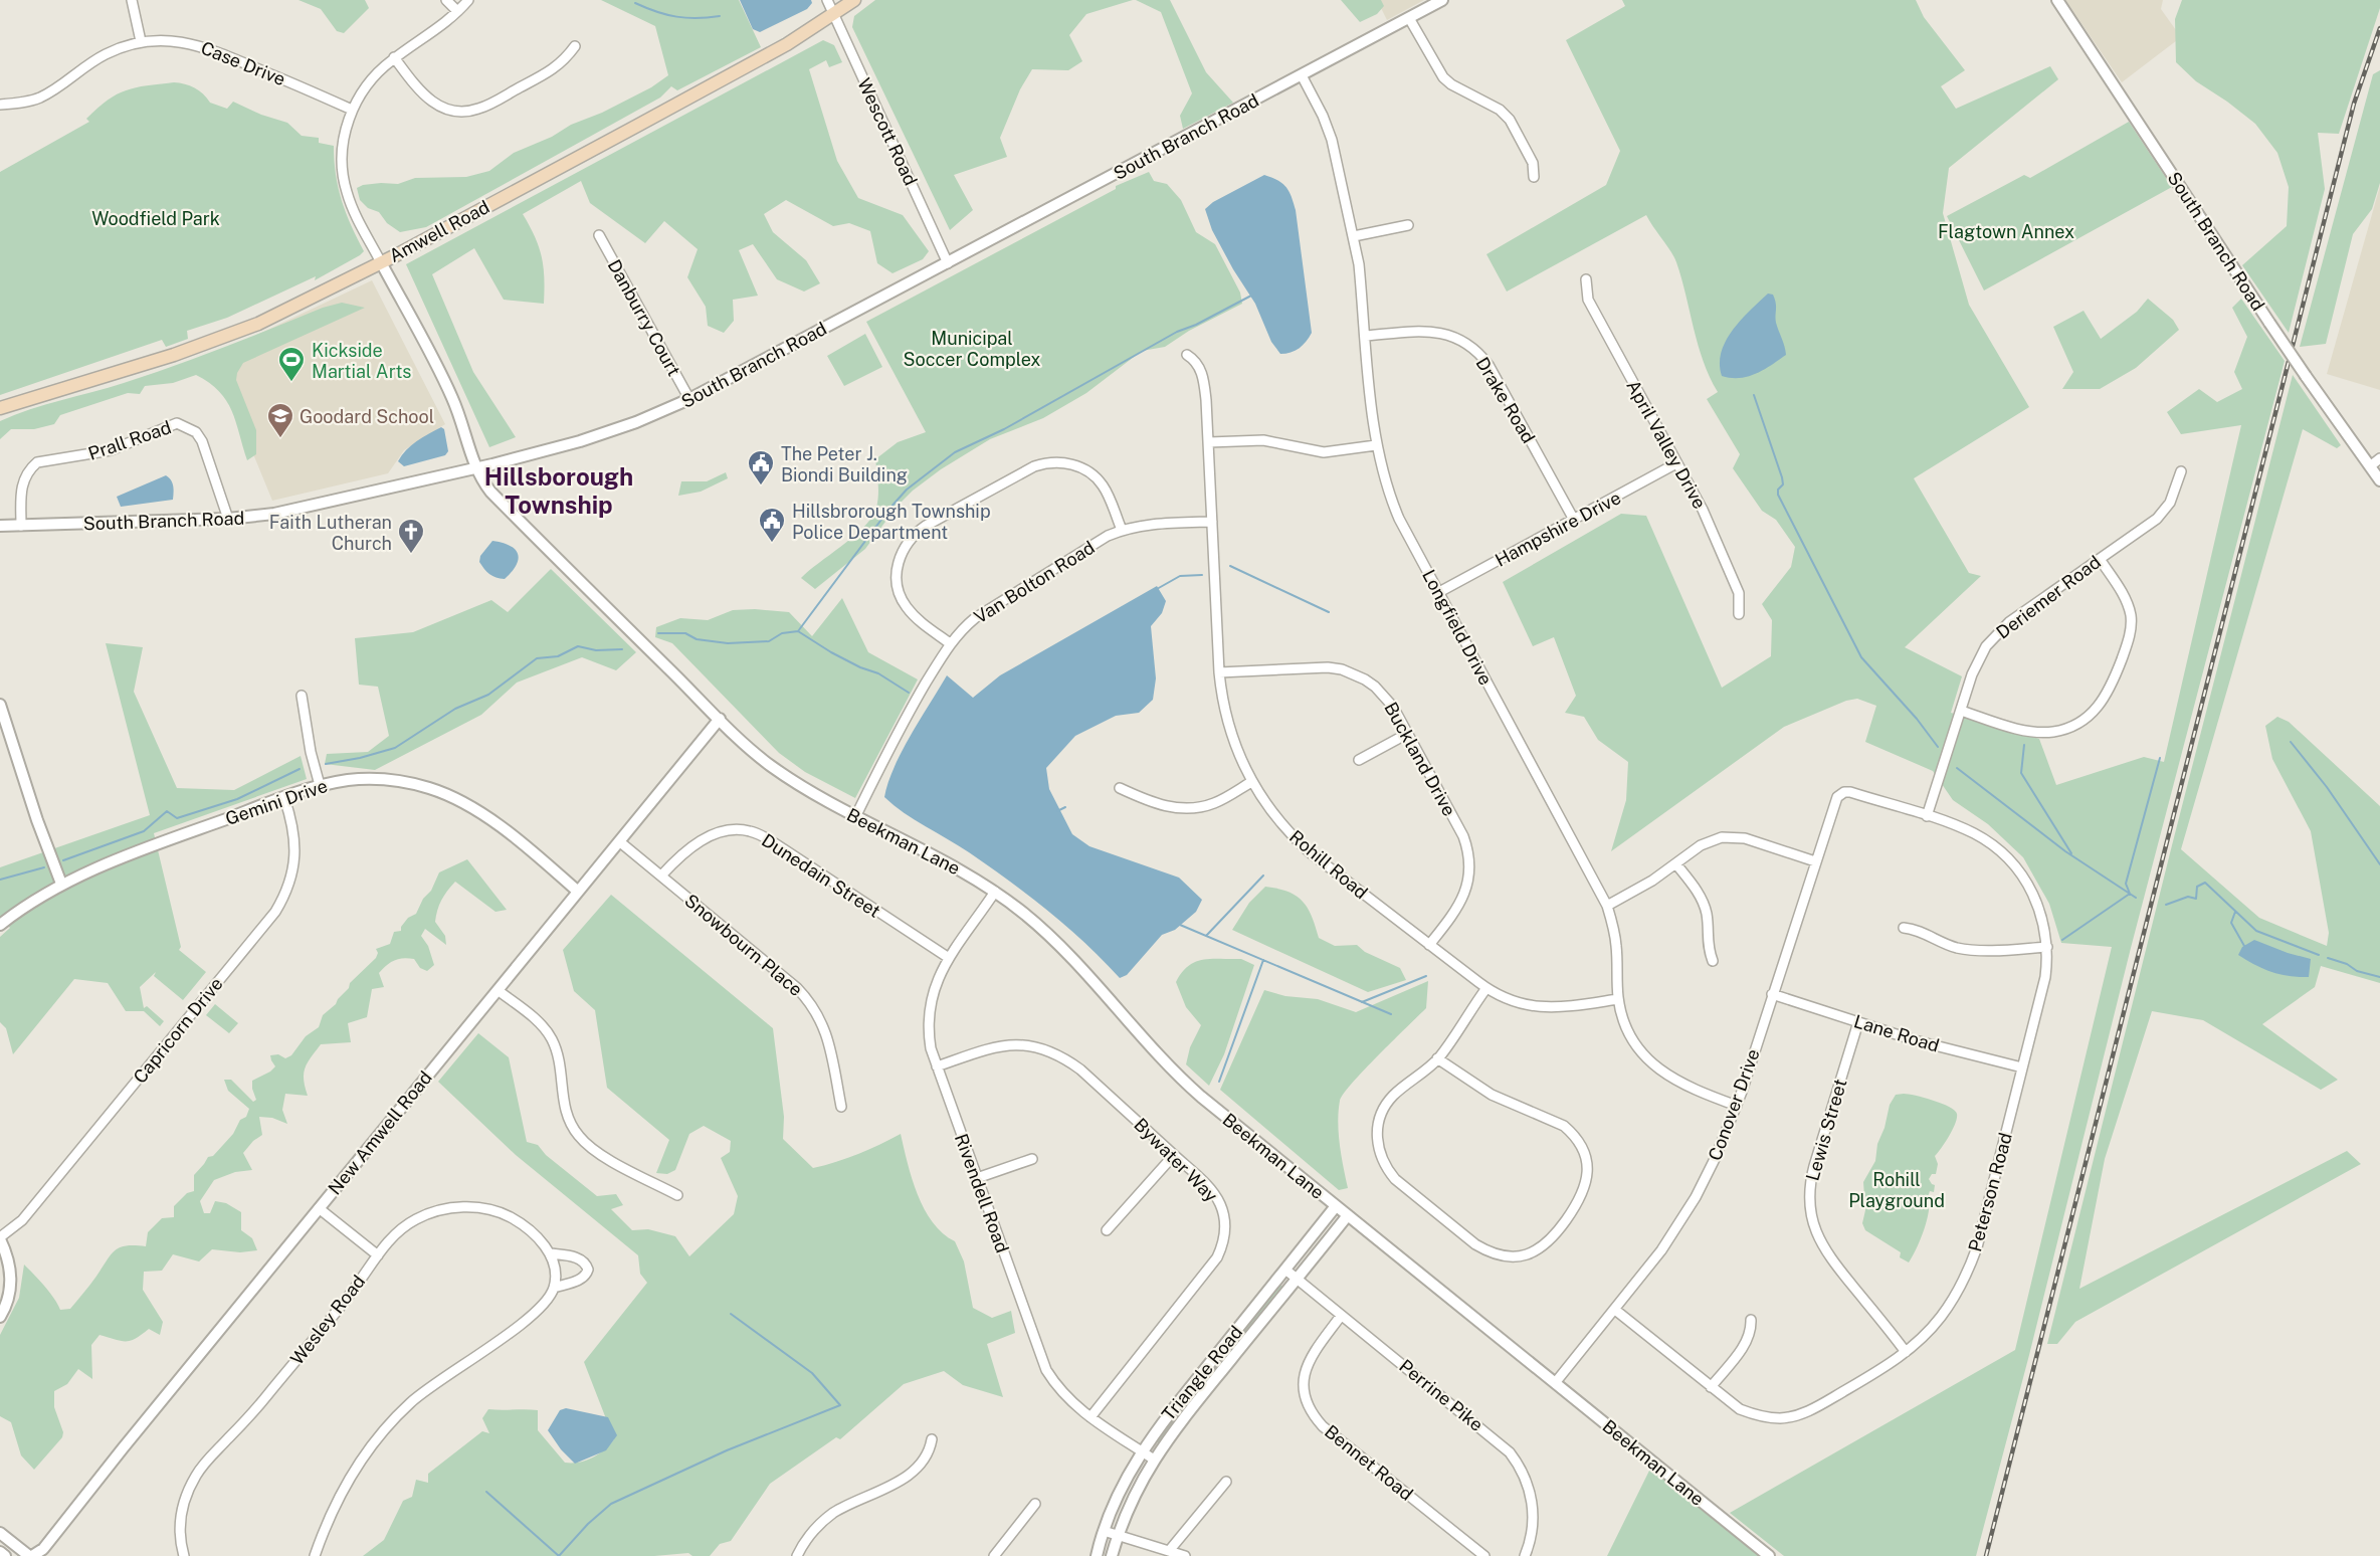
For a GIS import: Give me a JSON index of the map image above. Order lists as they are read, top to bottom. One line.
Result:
{"streets":{"main road":["Amwell Road"],"street":["Case Drive","Wescott Road","South Branch Road","Danburry Court","Drake Road","Prall Road","April Valley Drive","Hampshire Drive","Van Bolton Road","Deriemer Road","Longfield Drive","Buckland Drive","Gemini Drive","Beekman Lane","Rohill Road","Dunedain Street","Snowbourn Place","Capricorn Drive","Lane Road","Conover Drive","Lewis Street","New Amwell Road","Bywater Way","Peterson Road","Rivendell Road","Wesley Road","Triangle Road","Perrine Pike","Bennet Road"]},"crossings":[["Case Drive","Beekman Lane"],["Wescott Road","South Branch Road"],["Wescott Road","Amwell Road"],["South Branch Road","Danburry Court"],["South Branch Road","Prall Road"],["South Branch Road","Longfield Drive"],["South Branch Road","Beekman Lane"],["Amwell Road","Beekman Lane"],["Drake Road","Hampshire Drive"],["Drake Road","Longfield Drive"],["April Valley Drive","Hampshire Drive"],["Hampshire Drive","Longfield Drive"],["Van Bolton Road","Beekman Lane"],["Van Bolton Road","Rohill Road"],["Deriemer Road","Peterson Road"],["Longfield Drive","Rohill Road"],["Longfield Drive","Conover Drive"],["Buckland Drive","Rohill Road"],["Gemini Drive","Capricorn Drive"],["Gemini Drive","New Amwell Road"],["Beekman Lane","Conover Drive"],["Beekman Lane","New Amwell Road"],["Beekman Lane","Rivendell Road"],["Beekman Lane","Triangle Road"],["Dunedain Street","Snowbourn Place"],["Dunedain Street","Rivendell Road"],["Snowbourn Place","New Amwell Road"],["Lane Road","Conover Drive"],["Lane Road","Lewis Street"],["Lane Road","Peterson Road"],["Conover Drive","Peterson Road"],["Lewis Street","Peterson Road"],["Bywater Way","Rivendell Road"],["Rivendell Road","Triangle Road"],["Triangle Road","Perrine Pike"],["Perrine Pike","Bennet Road"]],"districts":["Hillsborough Township"],"parks":["Woodfield Park","Flagtown Annex","Municipal Soccer Complex","Rohill Playground"],"places":{"sports":["Kickside Martial Arts"],"school or university":["Goodard School"],"public building":["The Peter J. Biondi Building","Hillsbrorough Township Police Department"],"church":["Faith Lutheran Church"]}}
